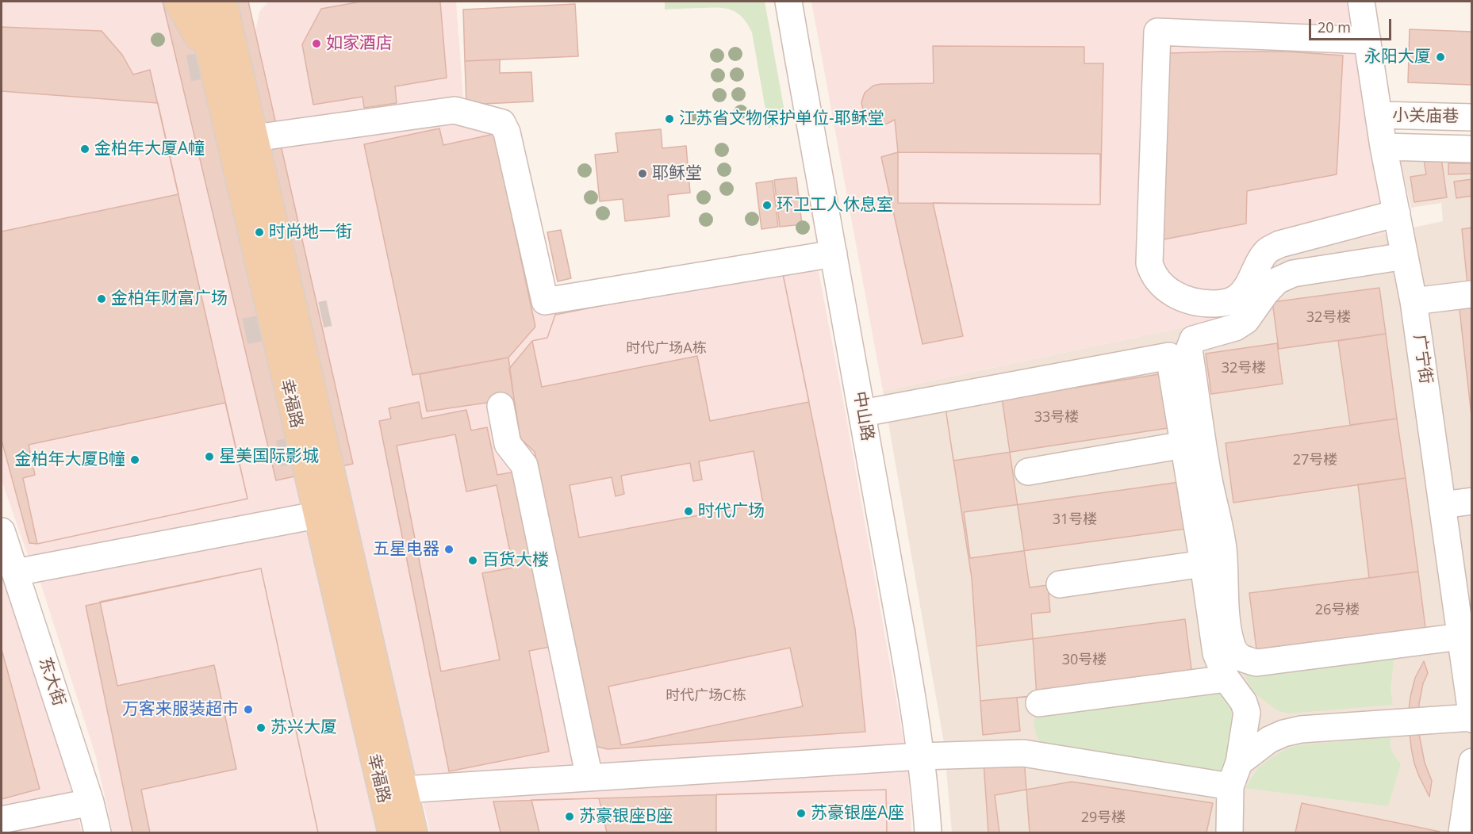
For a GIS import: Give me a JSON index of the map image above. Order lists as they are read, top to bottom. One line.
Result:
{"streets":{"main road":["幸福路"],"street":["小关庙巷","广宁街","中山路","东大街"]},"crossings":[["小关庙巷","广宁街"]],"places":["如家酒店","永阳大厦","江苏省文物保护单位-耶稣堂","金柏年大厦A幢","耶稣堂","环卫工人休息室","时尚地一街","金柏年财富广场","星美国际影城","金柏年大厦B幢","时代广场","五星电器","百货大楼","万客来服装超市","苏兴大厦","苏豪银座A座","苏豪银座B座"],"house_numbers":["32号楼","时代广场A栋","32号楼","33号楼","27号楼","31号楼","26号楼","30号楼","时代广场C栋","29号楼"],"scale_bar":"20 m"}
